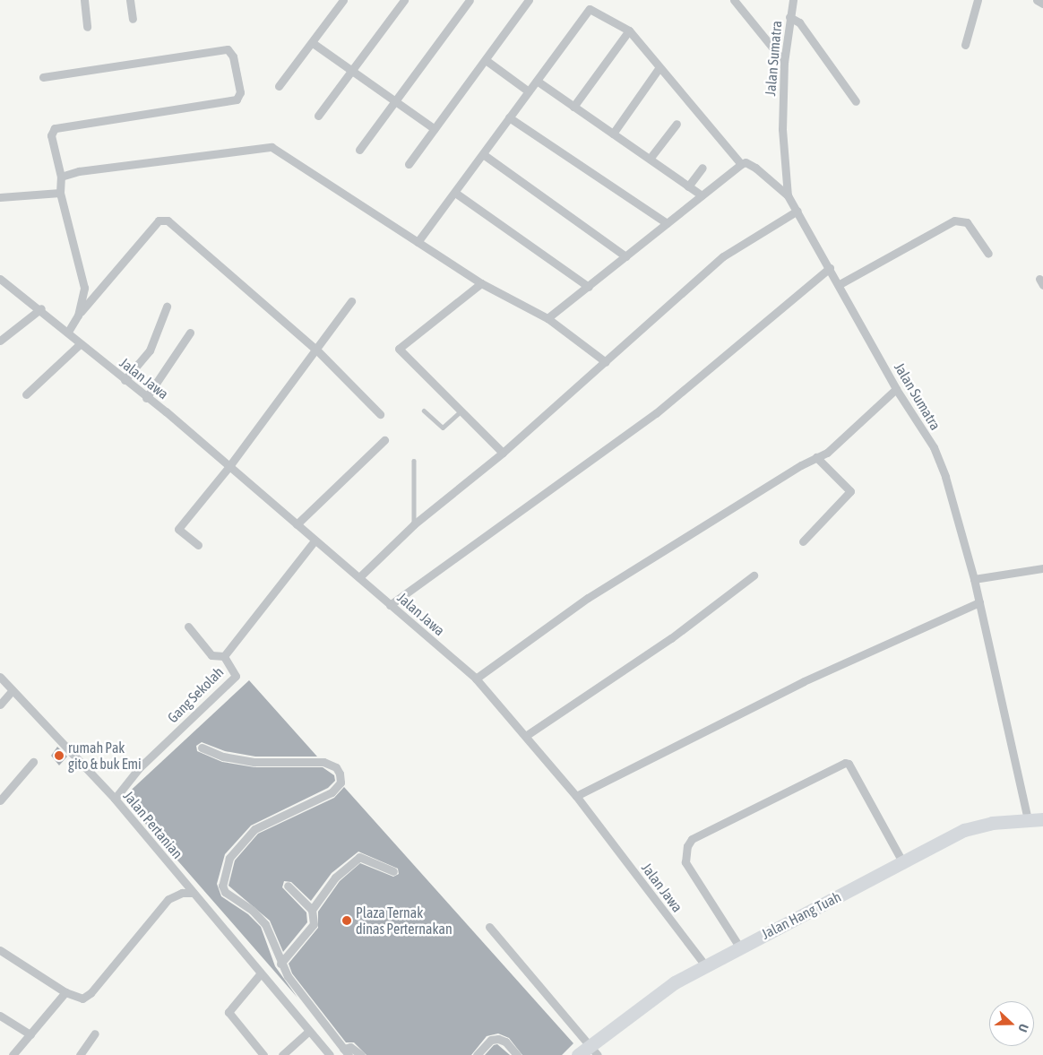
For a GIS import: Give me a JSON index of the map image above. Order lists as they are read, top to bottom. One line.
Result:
{"streets":{"main road":["Jalan Hang Tuah"],"street":["Jalan Sumatra","Jalan Jawa","Gang Sekolah","Jalan Pertanian"]},"crossings":[["Jalan Sumatra","Jalan Hang Tuah"],["Jalan Jawa","Gang Sekolah"],["Jalan Jawa","Jalan Hang Tuah"],["Gang Sekolah","Jalan Pertanian"]],"places":["rumah Pak gito & buk Emi","Plaza Ternak dinas Perternakan"],"north":"right"}
